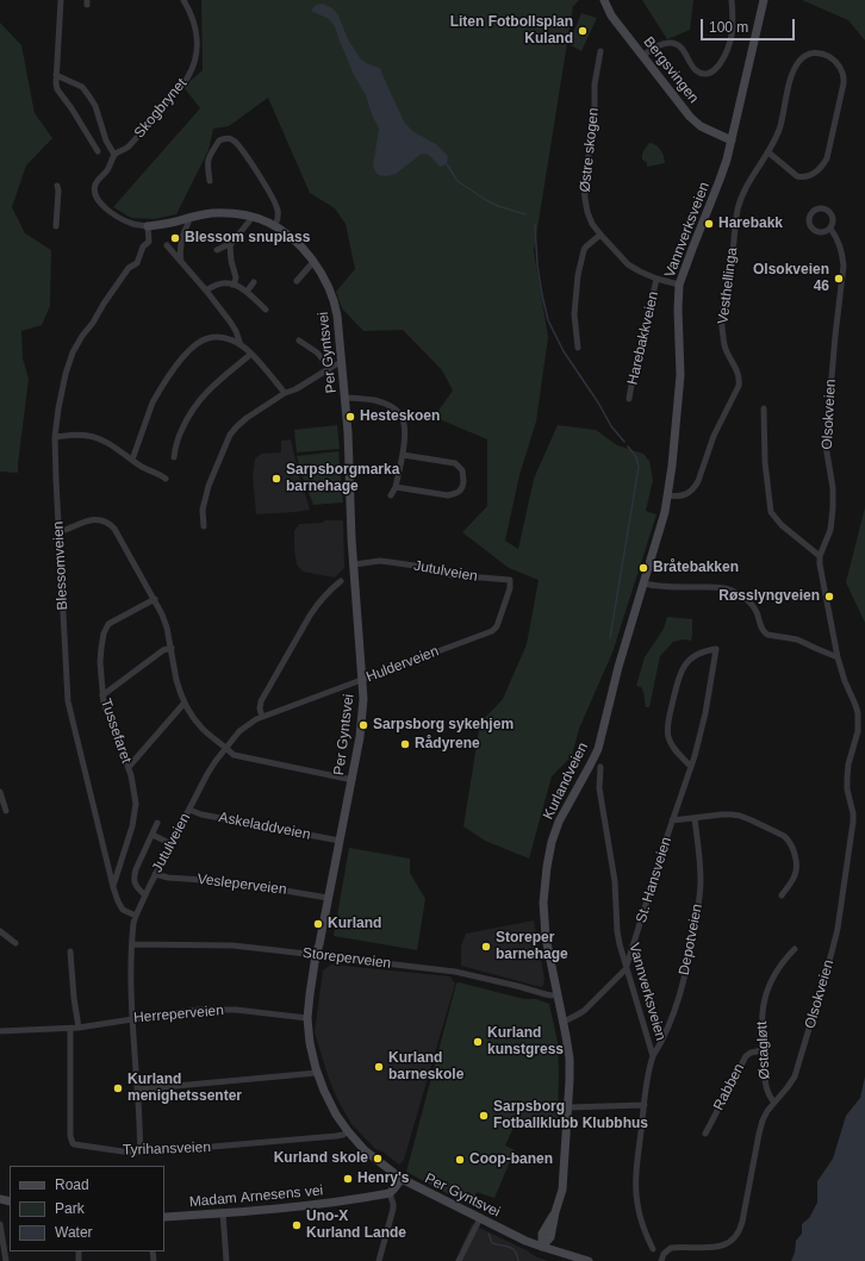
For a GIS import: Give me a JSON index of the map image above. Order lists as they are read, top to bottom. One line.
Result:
{"streets":{"street":["Bergsvingen","Skogbrynet","Østre skogen","Vannverksveien","Vesthellinga","Harebakkveien","Per Gyntsvei","Olsokveien","Blessomveien","Jutulveien","Hulderveien","Tussefaret","Kurlandveien","Askeladdveien","St. Hansveien","Vesleperveien","Depotveien","Storeperveien","Herreperveien","Østagløtt","Rabben","Tyrihansveien","Madam Arnesens vei"]},"crossings":[["Bergsvingen","Vannverksveien"],["Skogbrynet","Per Gyntsvei"],["Skogbrynet","Blessomveien"],["Østre skogen","Vannverksveien"],["Østre skogen","Harebakkveien"],["Vannverksveien","Vesthellinga"],["Vannverksveien","Kurlandveien"],["Vannverksveien","St. Hansveien"],["Vannverksveien","Depotveien"],["Per Gyntsvei","Blessomveien"],["Per Gyntsvei","Jutulveien"],["Per Gyntsvei","Hulderveien"],["Per Gyntsvei","Kurlandveien"],["Per Gyntsvei","Askeladdveien"],["Per Gyntsvei","Vesleperveien"],["Per Gyntsvei","Storeperveien"],["Per Gyntsvei","Herreperveien"],["Per Gyntsvei","Tyrihansveien"],["Olsokveien","Østagløtt"],["Blessomveien","Jutulveien"],["Blessomveien","Tussefaret"],["Jutulveien","Hulderveien"],["Jutulveien","Askeladdveien"],["Jutulveien","Vesleperveien"],["Jutulveien","Storeperveien"],["Jutulveien","Herreperveien"],["Jutulveien","Tyrihansveien"],["Kurlandveien","St. Hansveien"],["Kurlandveien","Storeperveien"],["Herreperveien","Tyrihansveien"],["Østagløtt","Rabben"]],"places":["Liten Fotbollsplan Kuland","Harebakk","Blessom snuplass","Olsokveien 46","Hesteskoen","Sarpsborgmarka barnehage","Bråtebakken","Røsslyngveien","Sarpsborg sykehjem","Rådyrene","Kurland","Storeper barnehage","Kurland kunstgress","Kurland barneskole","Kurland menighetssenter","Sarpsborg Fotballklubb Klubbhus","Kurland skole","Coop-banen","Henry's","Uno-X Kurland Lande"],"legend":["Road","Park","Water"],"scale_bar":"100 m"}
